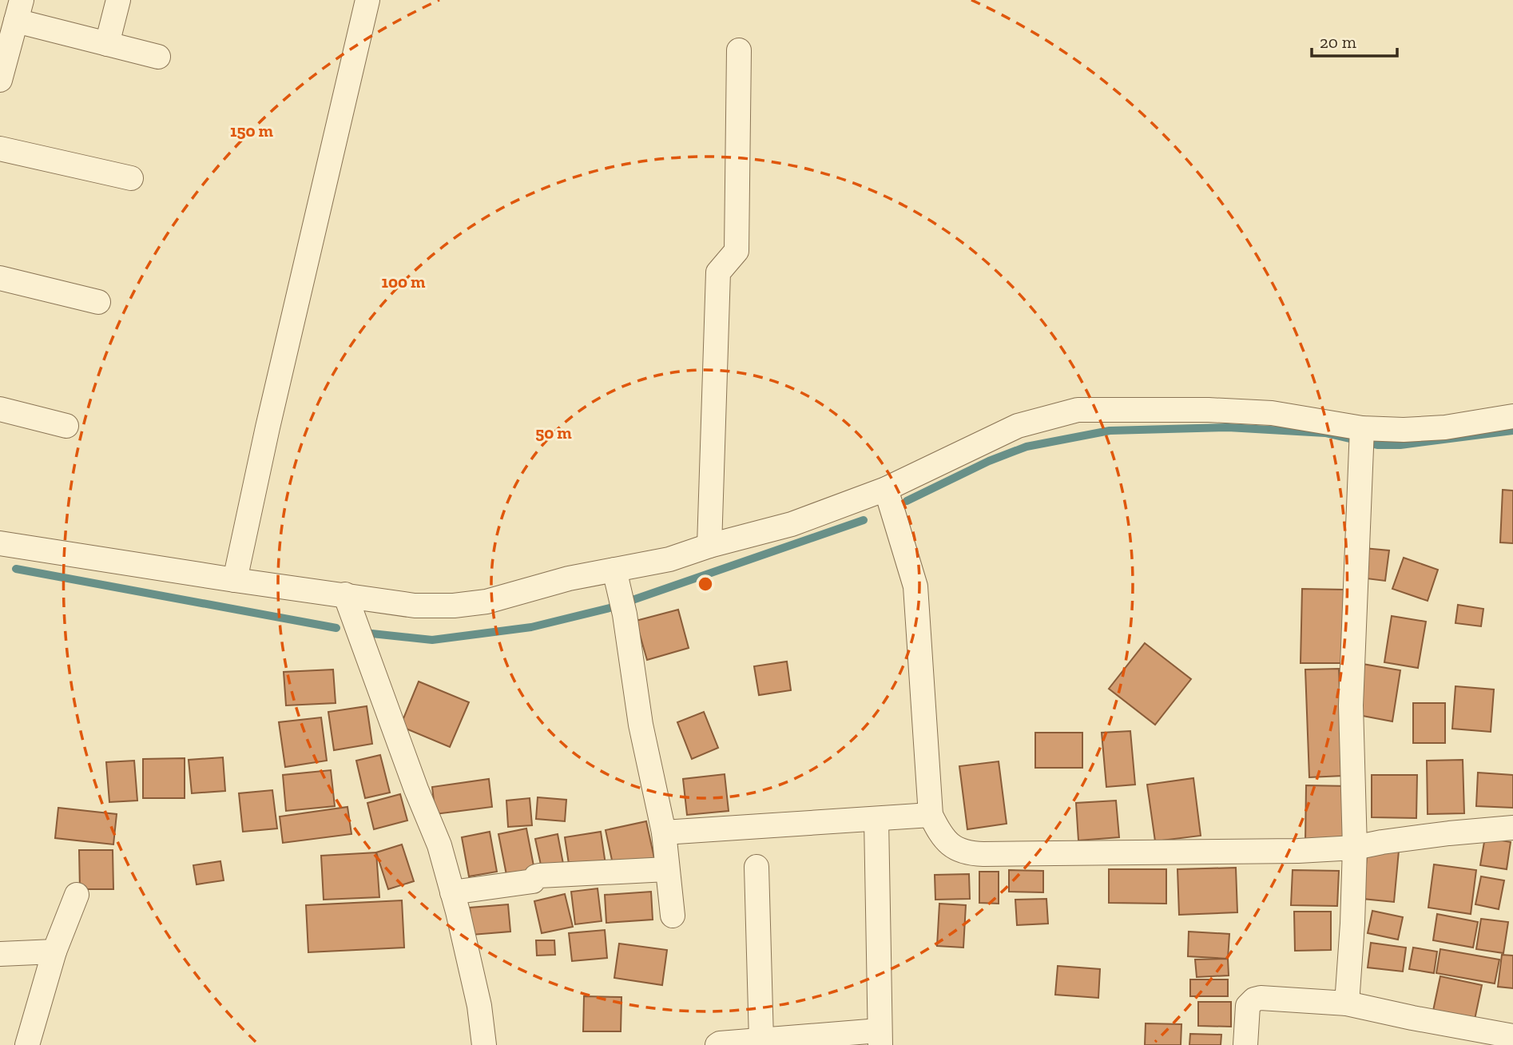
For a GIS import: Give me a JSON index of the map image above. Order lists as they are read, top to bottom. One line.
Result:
{"scale_bar":"20 m","rings":["150 m","100 m","50 m"]}
